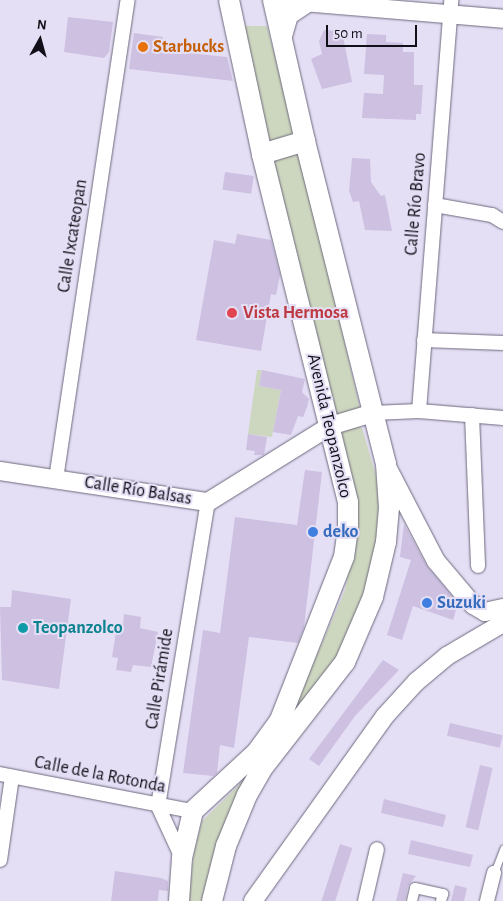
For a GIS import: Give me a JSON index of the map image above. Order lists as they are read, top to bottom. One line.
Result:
{"streets":{"main road":["Avenida Teopanzolco"],"street":["Calle Río Bravo","Calle Ixcateopan","Calle Río Balsas","Calle Pirámide","Calle de la Rotonda"]},"crossings":[["Calle Ixcateopan","Calle Río Balsas"],["Avenida Teopanzolco","Calle Río Balsas"],["Avenida Teopanzolco","Calle de la Rotonda"],["Calle Río Balsas","Calle Pirámide"],["Calle Pirámide","Calle de la Rotonda"]],"places":["Starbucks","Vista Hermosa","deko","Suzuki","Teopanzolco"],"scale_bar":"50 m","north":"top"}
